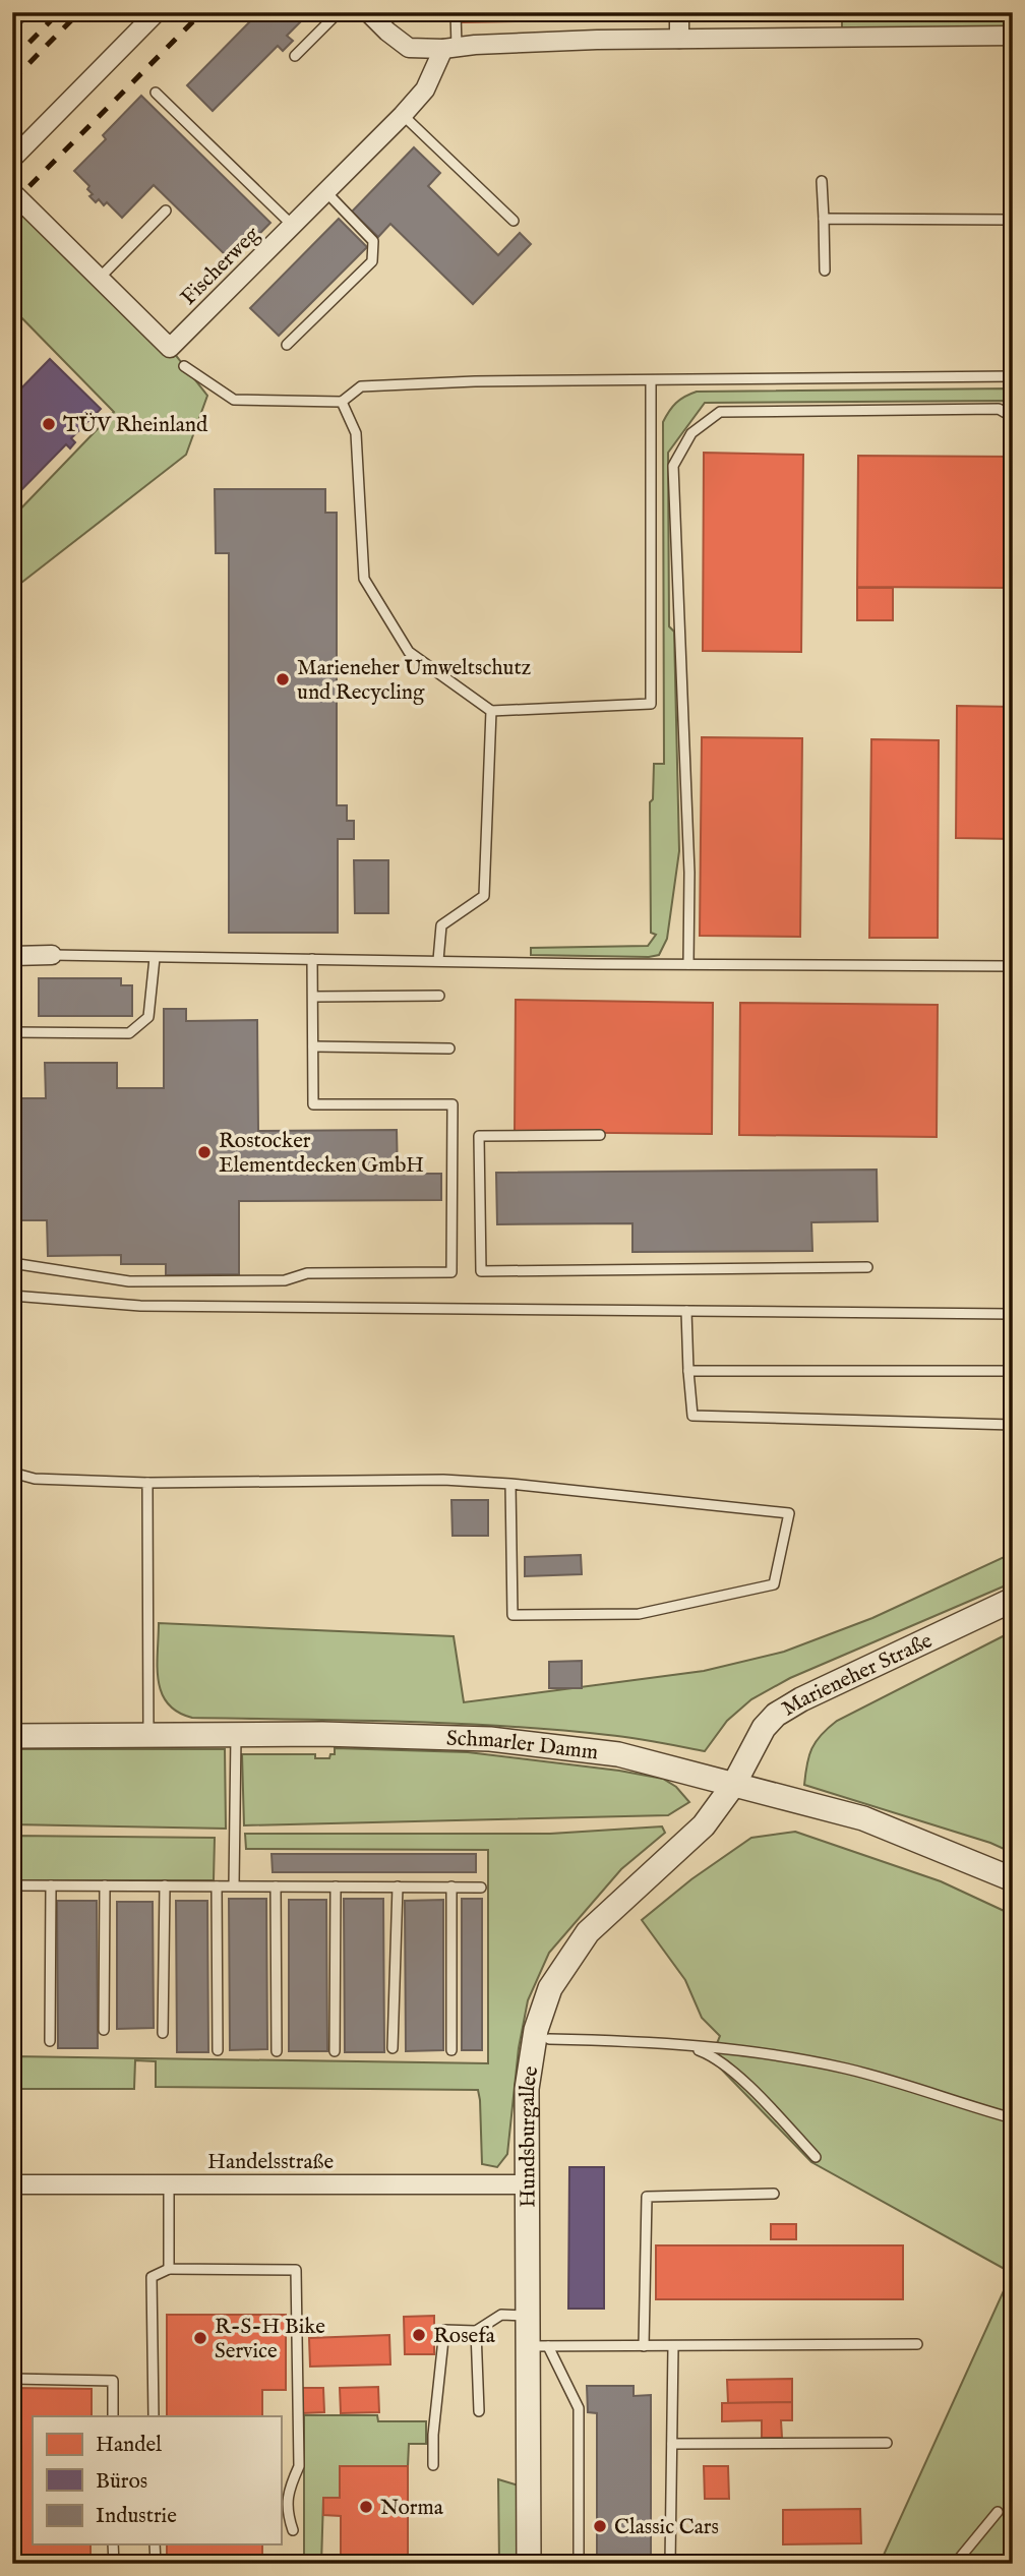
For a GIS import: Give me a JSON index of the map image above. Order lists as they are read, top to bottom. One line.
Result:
{"streets":{"street":["Fischerweg","Marieneher Straße","Schmarler Damm","Hundsburgallee","Handelsstraße"]},"crossings":[["Marieneher Straße","Schmarler Damm"],["Marieneher Straße","Hundsburgallee"],["Schmarler Damm","Hundsburgallee"],["Hundsburgallee","Handelsstraße"]],"places":["TÜV Rheinland","Marieneher Umweltschutz und Recycling","Rostocker Elementdecken GmbH","Rosefa","R-S-H Bike Service","Norma","Classic Cars"],"legend":["Handel","Büros","Industrie"]}
